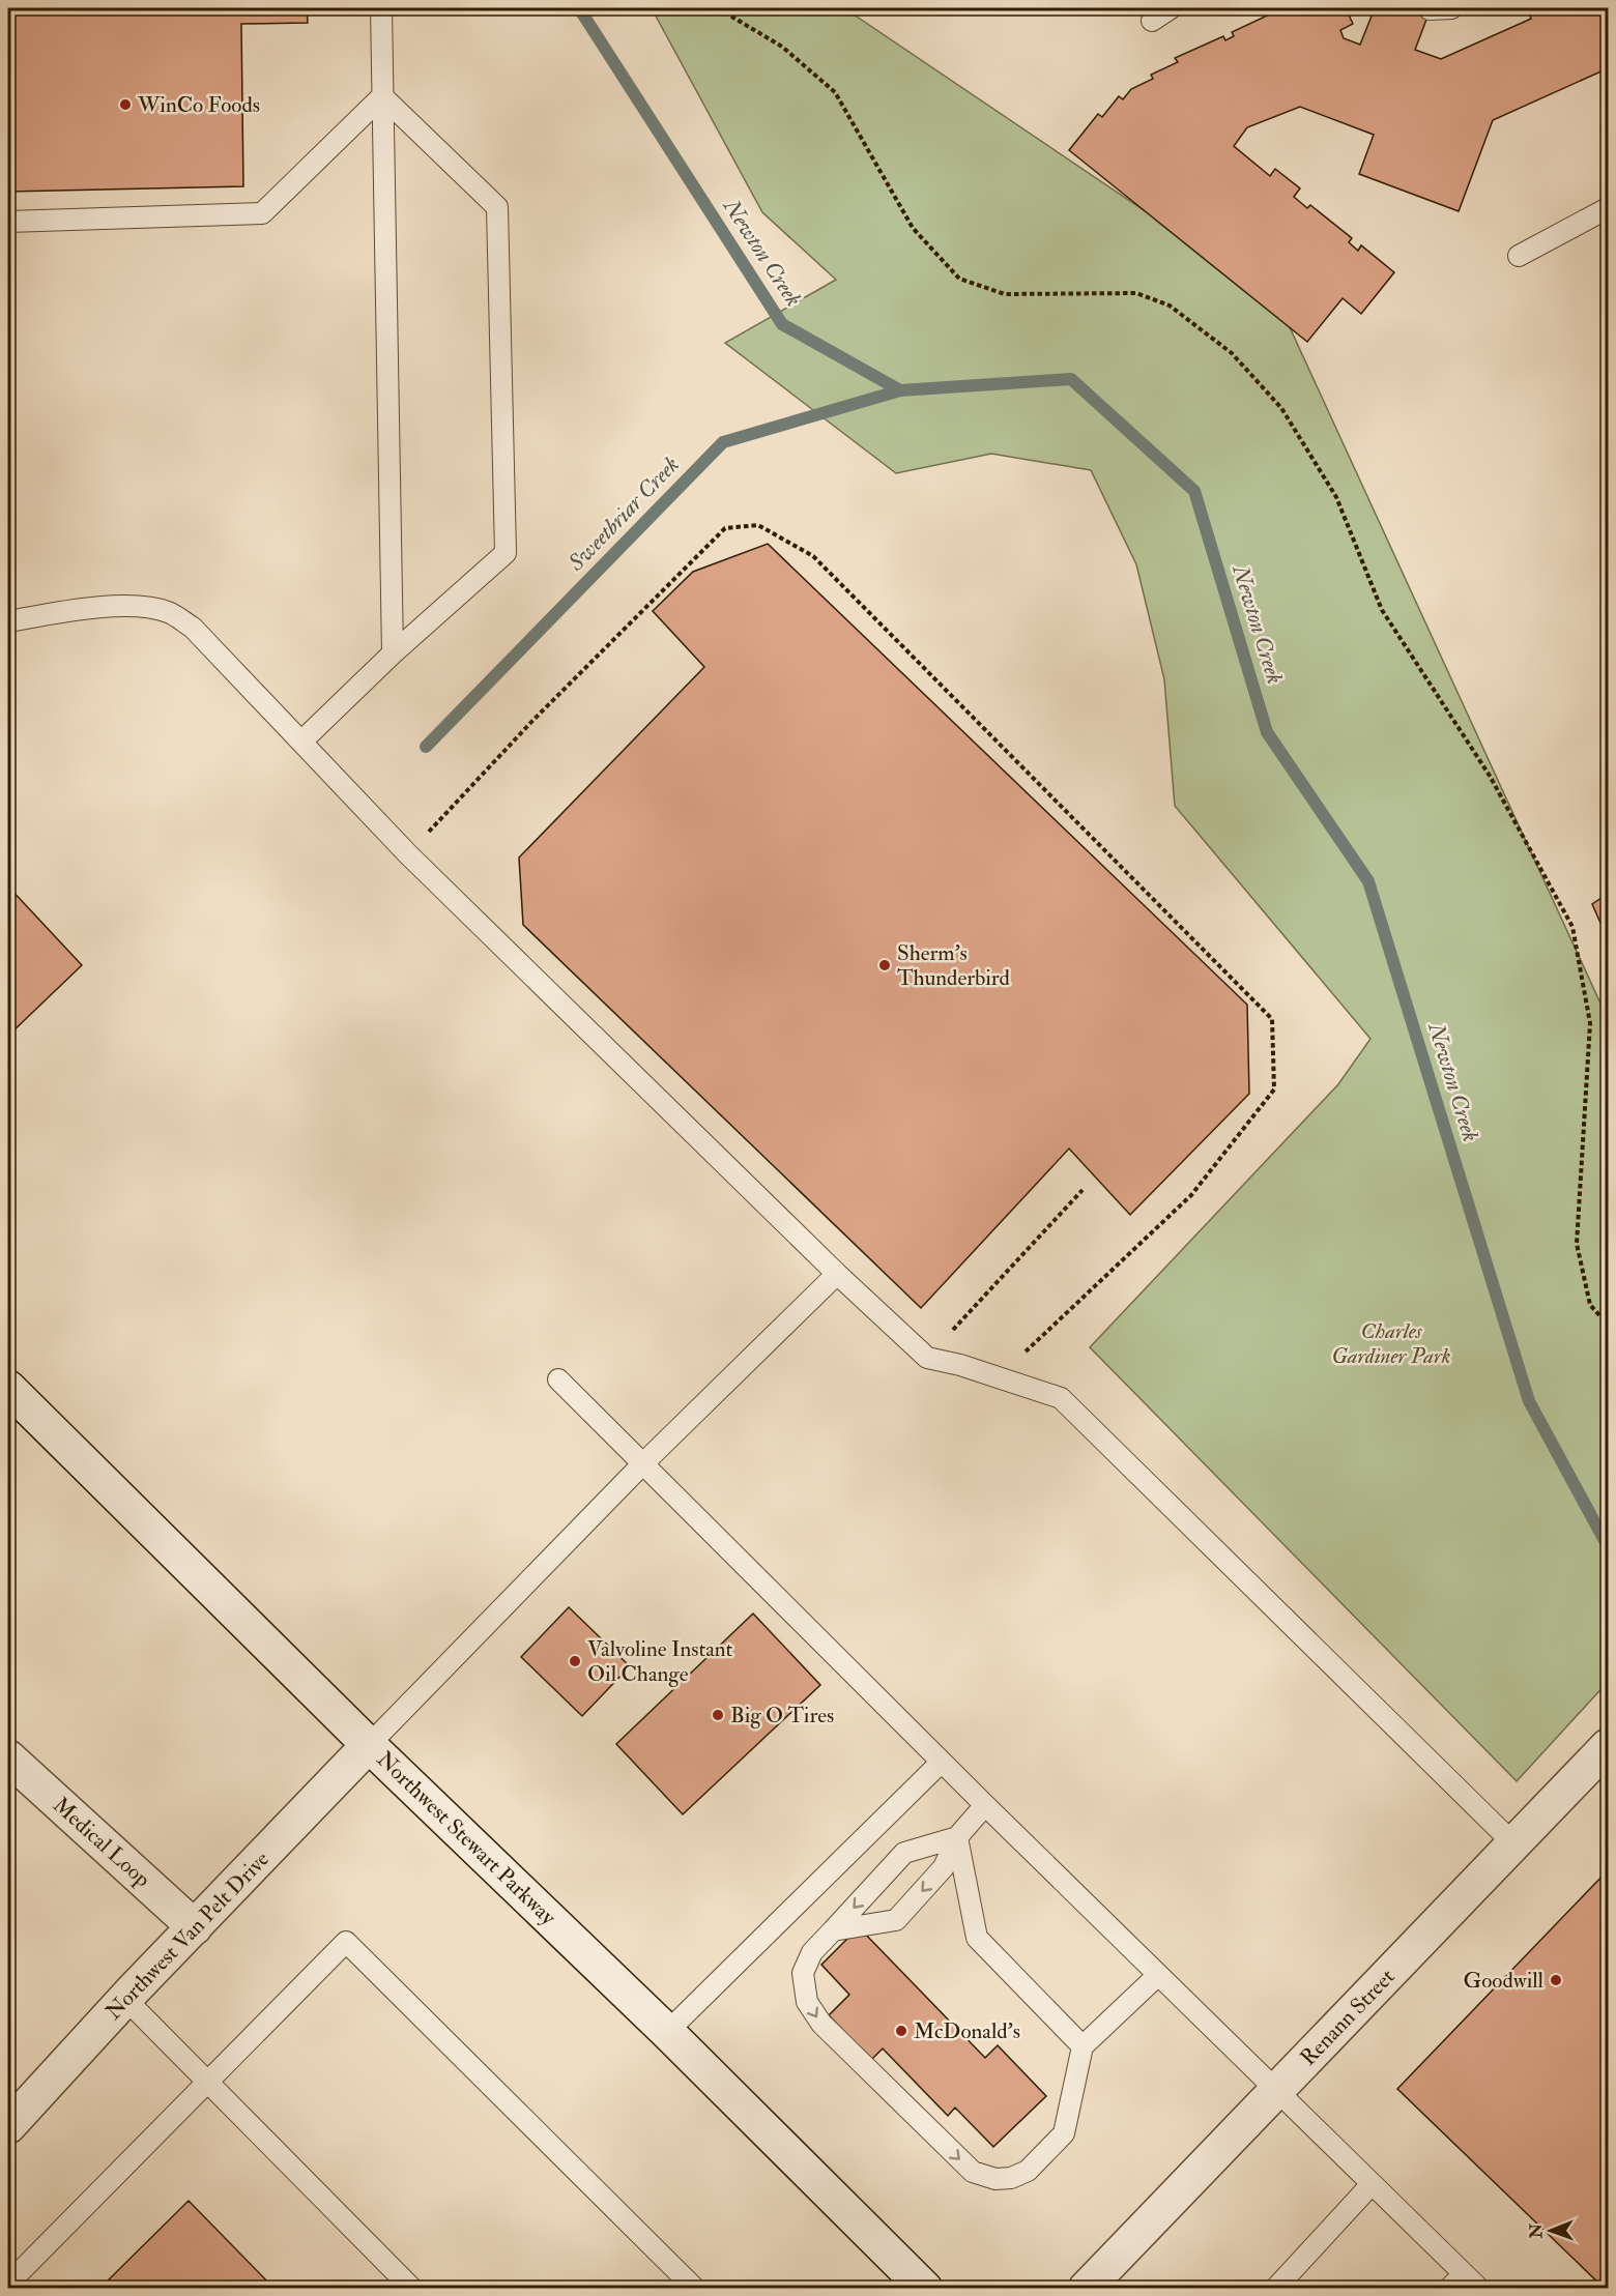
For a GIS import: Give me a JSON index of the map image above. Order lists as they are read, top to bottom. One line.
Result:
{"streets":{"street":["Northwest Stewart Parkway","Medical Loop","Northwest Van Pelt Drive","Renann Street"]},"crossings":[["Northwest Stewart Parkway","Northwest Van Pelt Drive"],["Medical Loop","Northwest Van Pelt Drive"]],"water":["Newton Creek","Sweetbriar Creek"],"parks":["Charles Gardiner Park"],"places":["WinCo Foods","Sherm's Thunderbird","Valvoline Instant Oil Change","Big O Tires","Goodwill","McDonald's"],"north":"left"}
